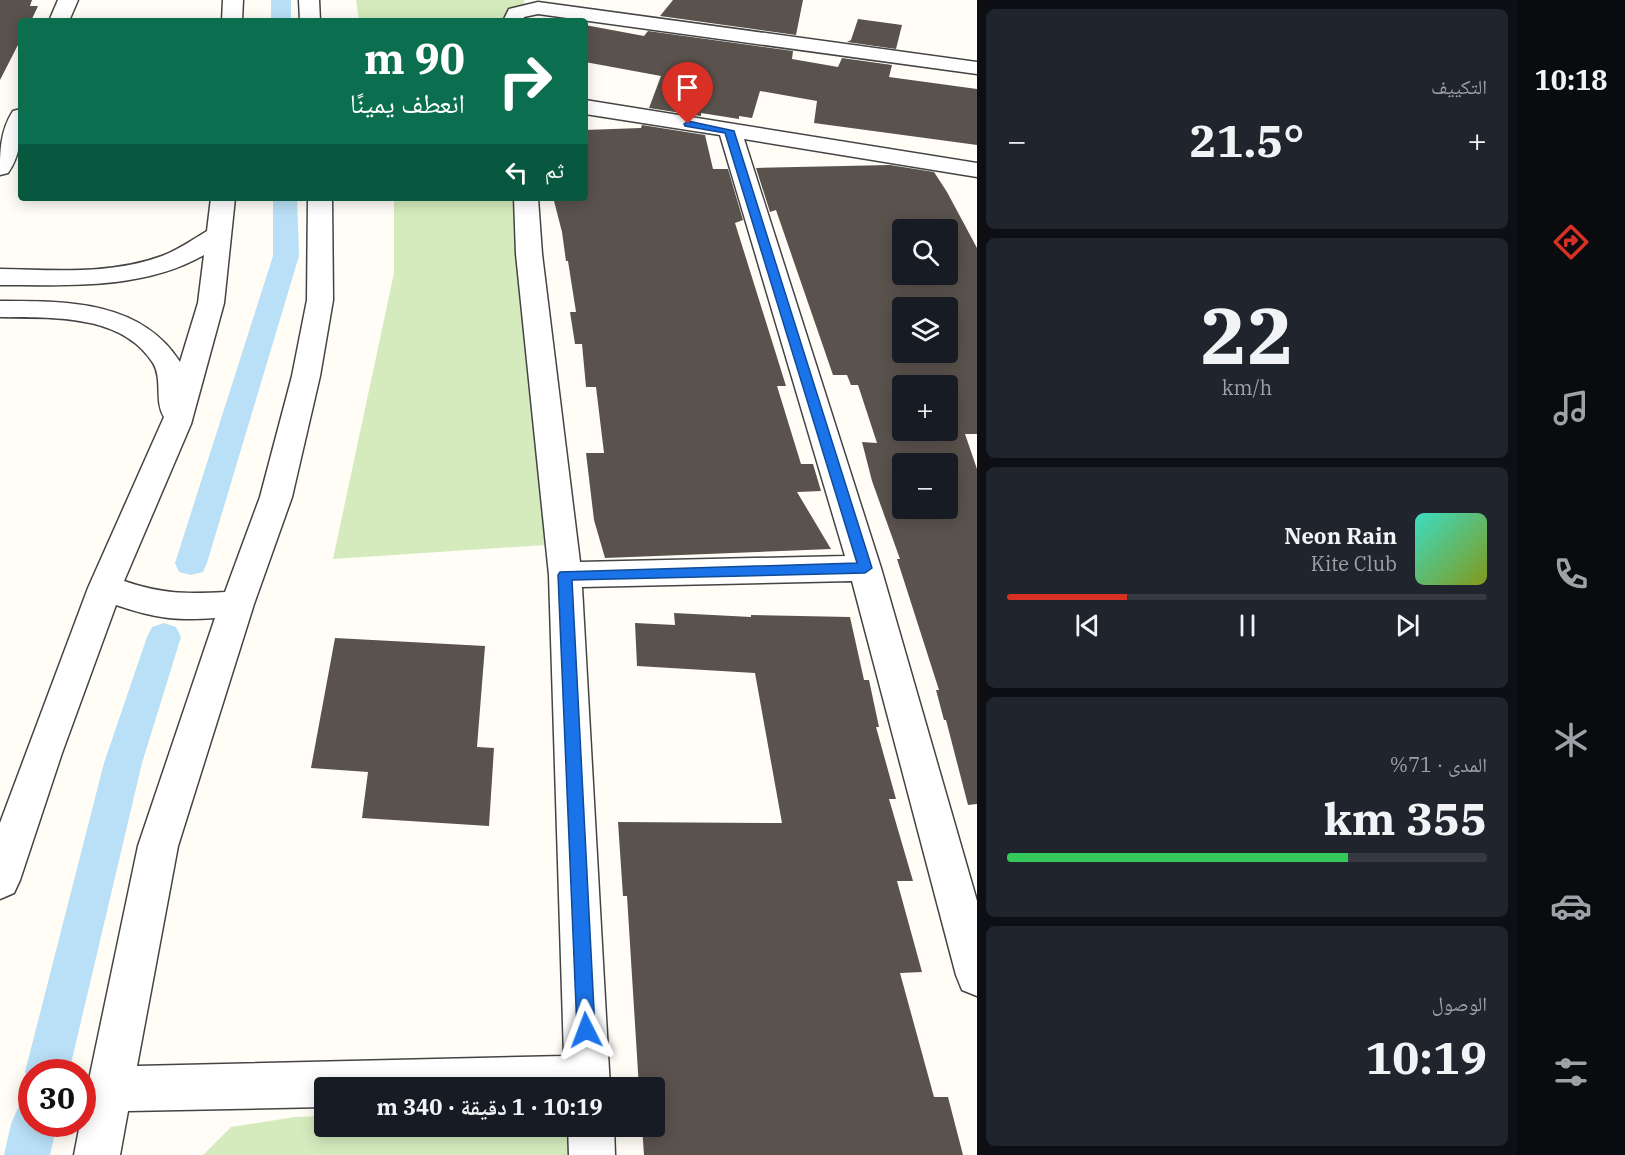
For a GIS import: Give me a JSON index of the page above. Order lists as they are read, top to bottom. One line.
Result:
{"page":{"tabs":"10:18","tile":["التكييف",["22","km/h"],["المدى · 71%","355 km"],["الوصول","10:19"]],"turn":["90 m","انعطف يمينًا"],"heat":["−","21.5°","+"],"then":"ثم","map_buttons":["+","−"],"song":["Neon Rain","Kite Club"],"limit":"30","trip":"10:19 · 1 دقيقة · 340 m"}}
